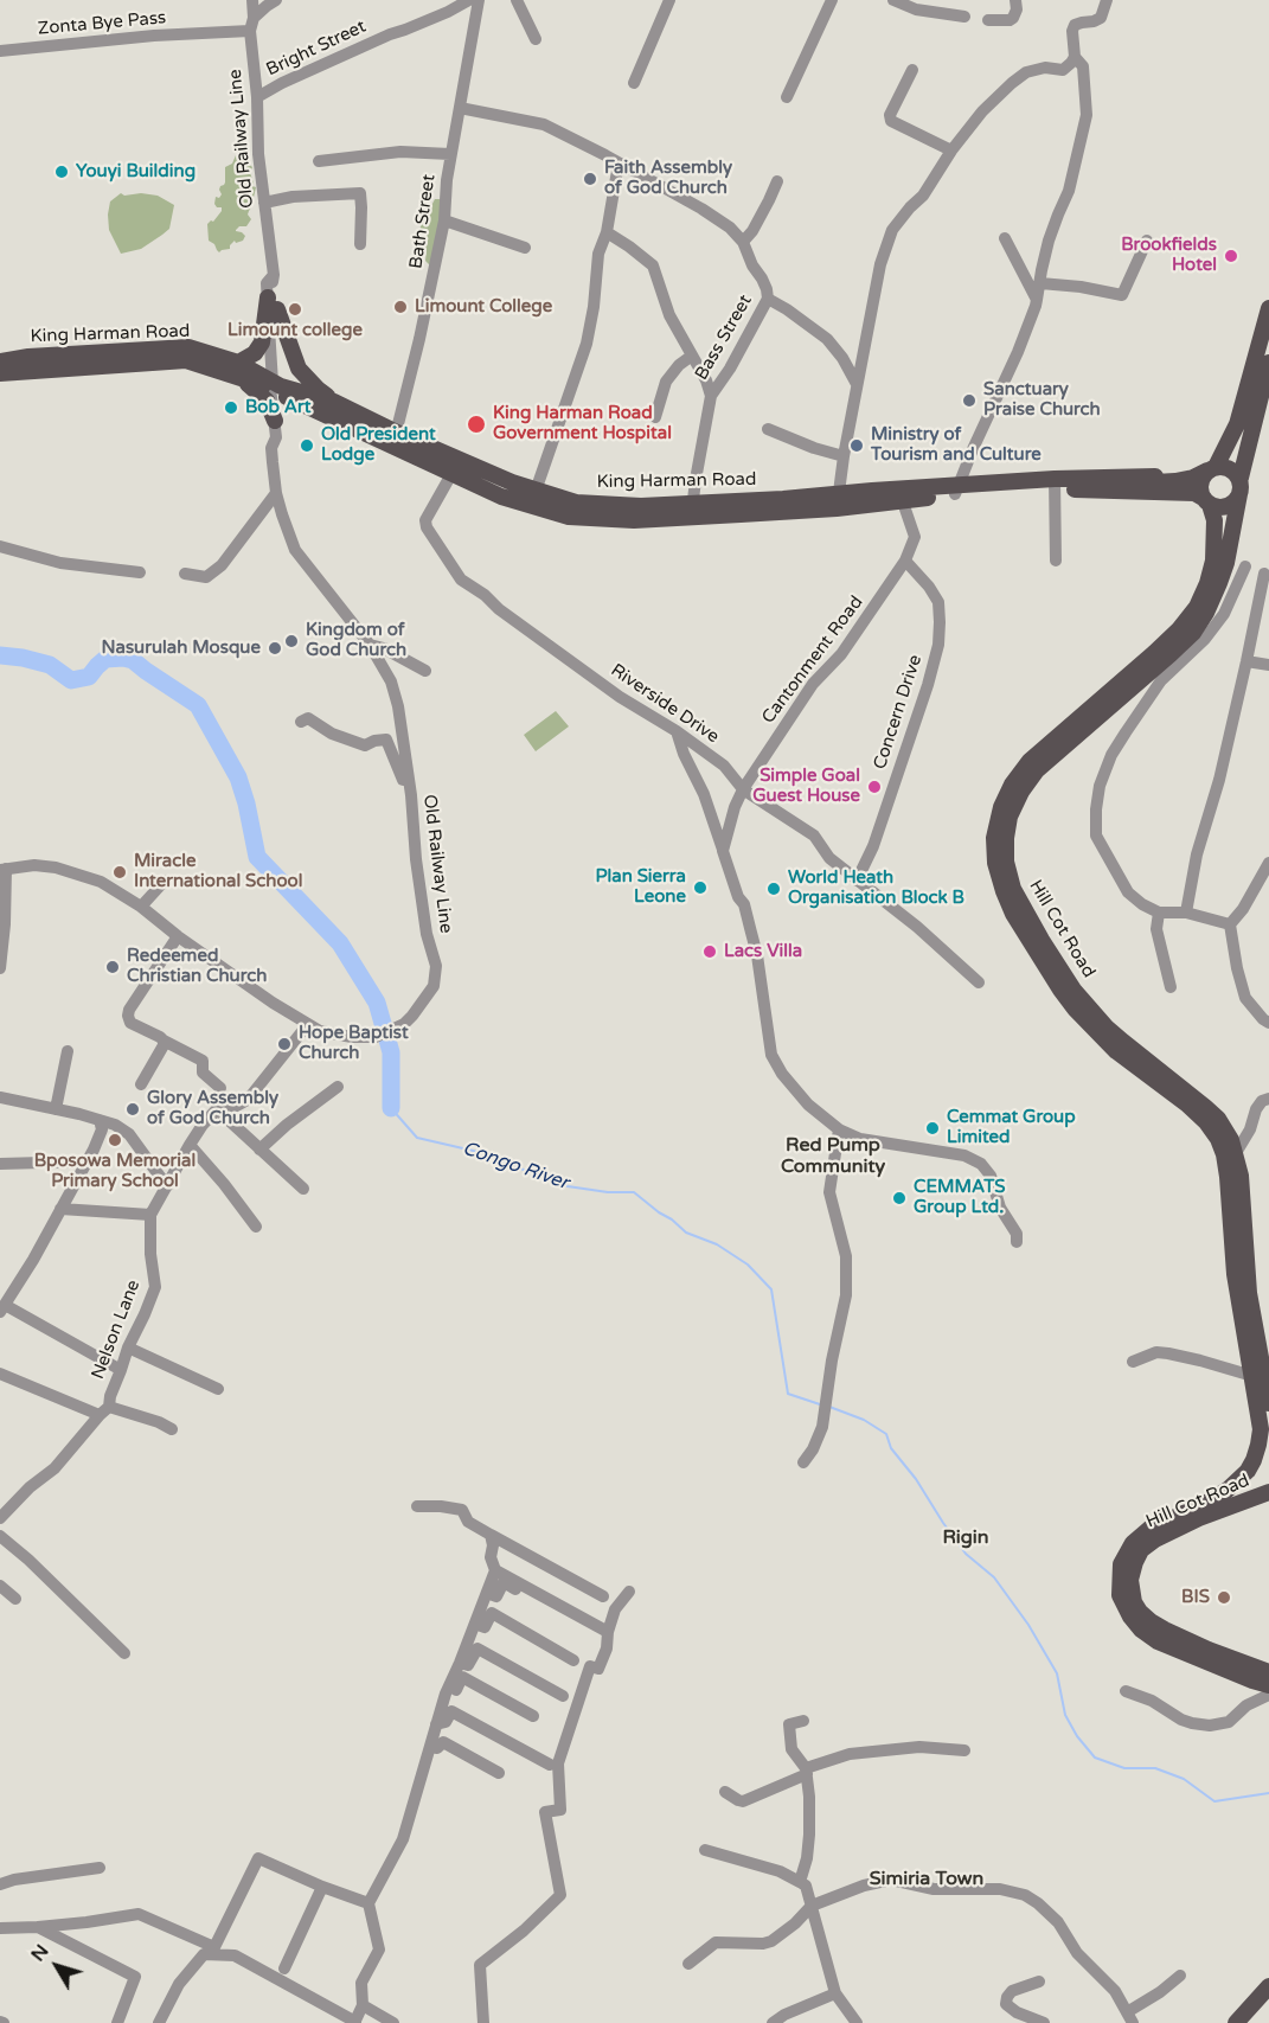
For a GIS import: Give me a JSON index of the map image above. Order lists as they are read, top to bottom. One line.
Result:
{"streets":{"main road":["King Harman Road","Hill Cot Road"],"street":["Zonta Bye Pass","Bright Street","Old Railway Line","Bath Street","Bass Street","Cantonment Road","Riverside Drive","Concern Drive","Nelson Lane"]},"crossings":[["Zonta Bye Pass","Old Railway Line"],["Bright Street","Old Railway Line"],["Old Railway Line","King Harman Road"],["Bath Street","King Harman Road"],["Bath Street","Bass Street"],["King Harman Road","Bass Street"],["King Harman Road","Cantonment Road"],["King Harman Road","Riverside Drive"],["King Harman Road","Hill Cot Road"],["Cantonment Road","Riverside Drive"],["Cantonment Road","Concern Drive"],["Riverside Drive","Concern Drive"]],"districts":["Red Pump Community","Rigin","Simiria Town"],"water":["Congo River"],"places":["Youyi Building","Faith Assembly of God Church","Brookfields Hotel","Limount College","Limount college","Sanctuary Praise Church","Bob Art","King Harman Road Government Hospital","Old President Lodge","Ministry of Tourism and Culture","Kingdom of God Church","Nasurulah Mosque","Simple Goal Guest House","Miracle International School","Plan Sierra Leone","World Heath Organisation Block B","Lacs Villa","Redeemed Christian Church","Hope Baptist Church","Glory Assembly of God Church","Cemmat Group Limited","Bposowa Memorial Primary School","CEMMATS Group Ltd.","BIS"],"north":"top left"}
